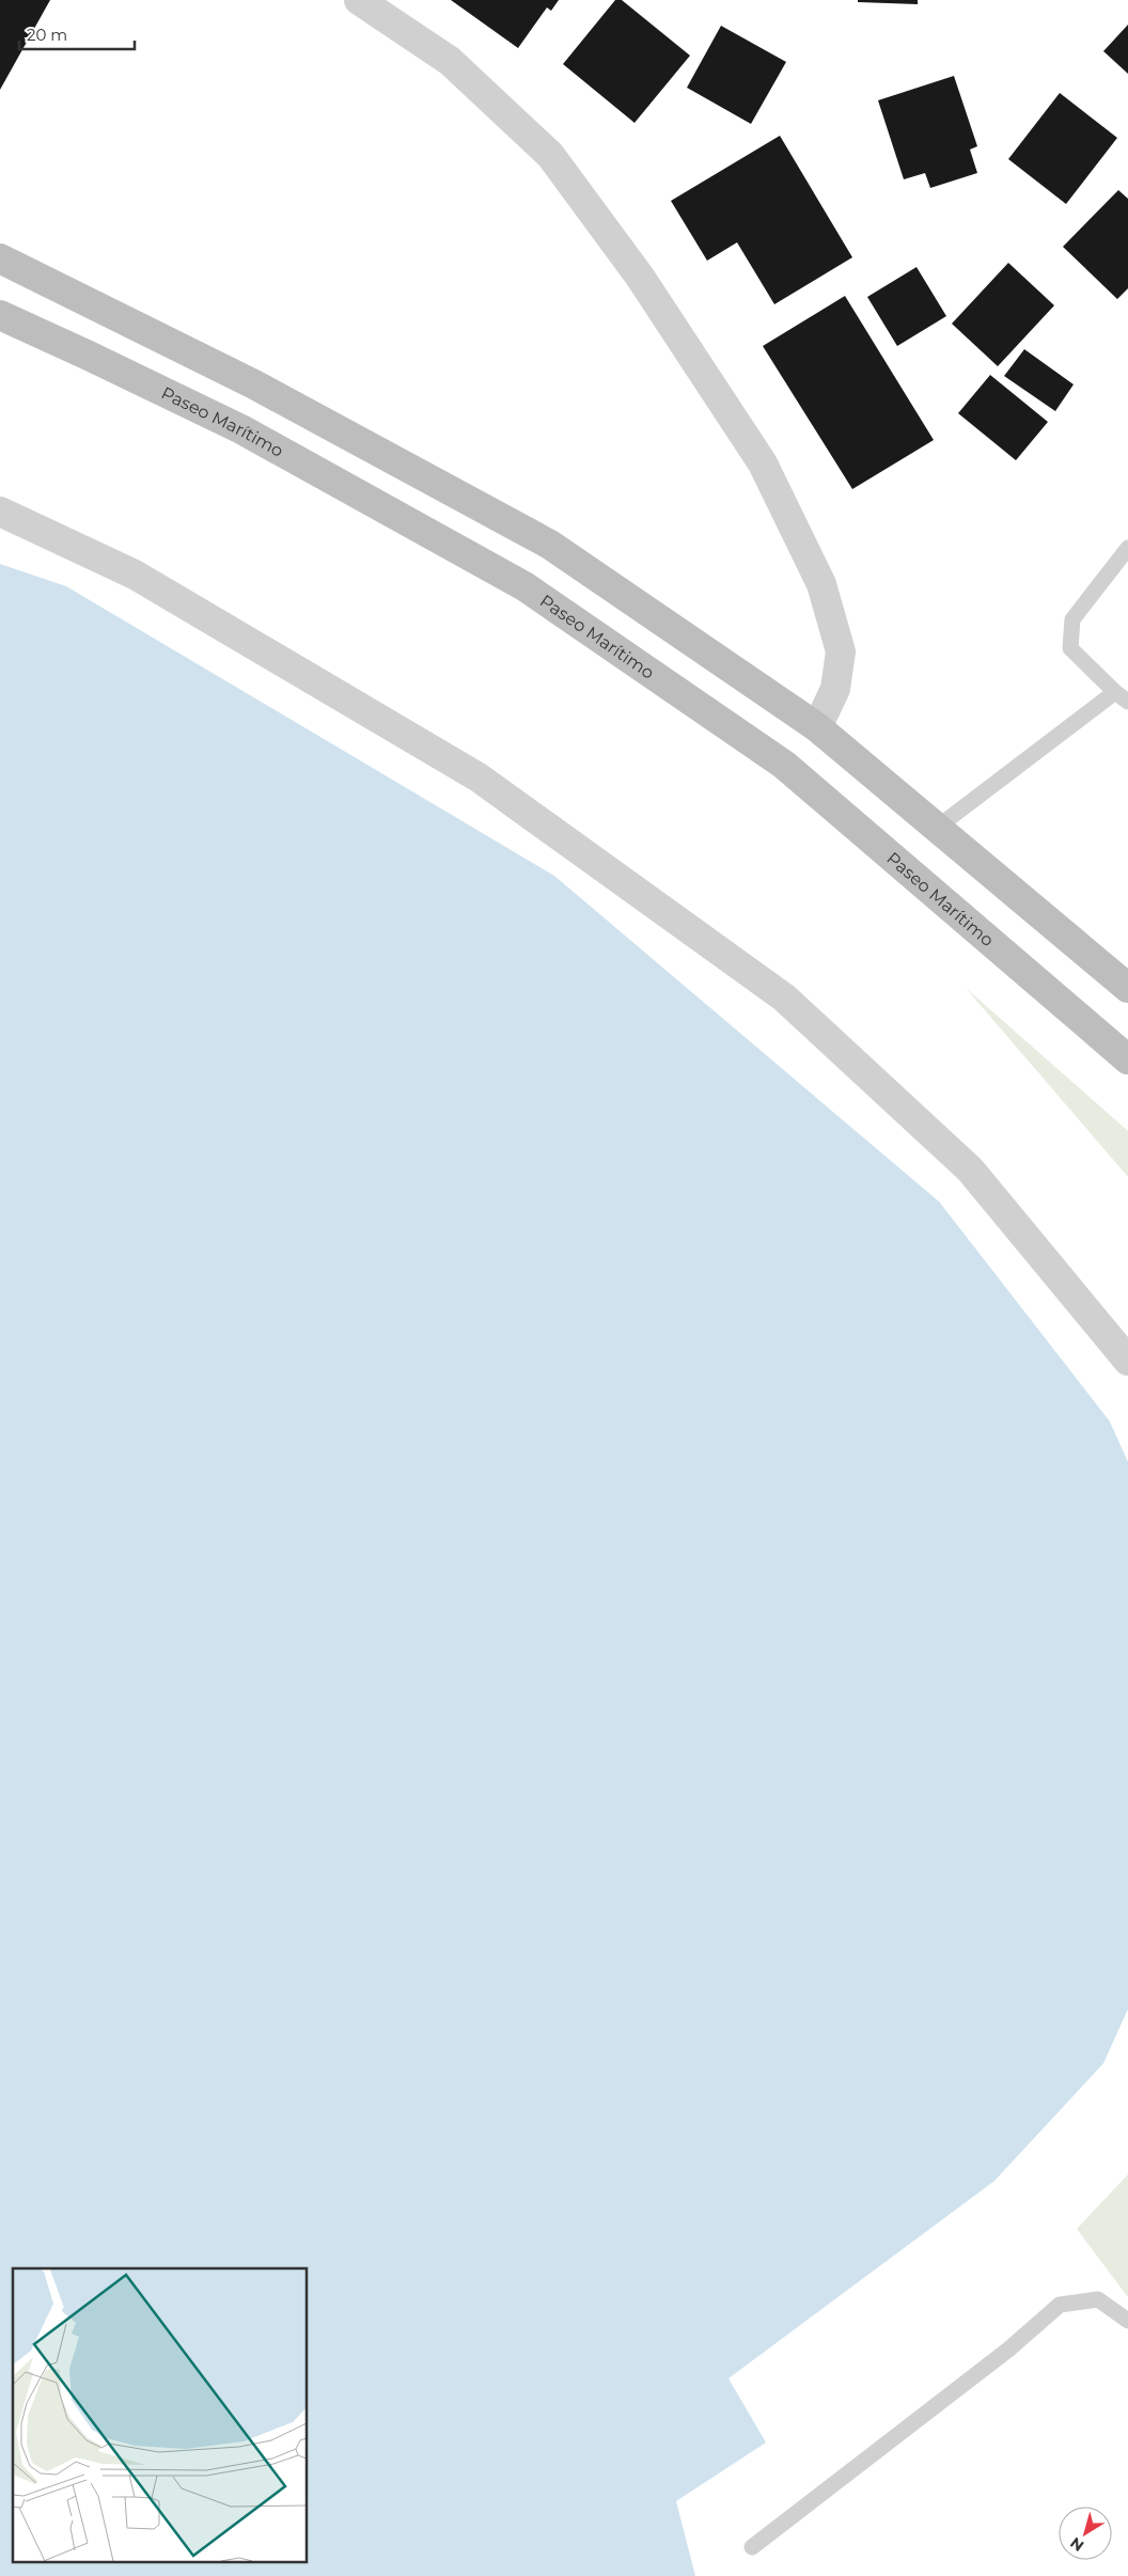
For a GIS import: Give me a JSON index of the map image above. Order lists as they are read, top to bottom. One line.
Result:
{"streets":{"main road":["Paseo Marítimo"]},"scale_bar":"20 m","north":"bottom left"}
